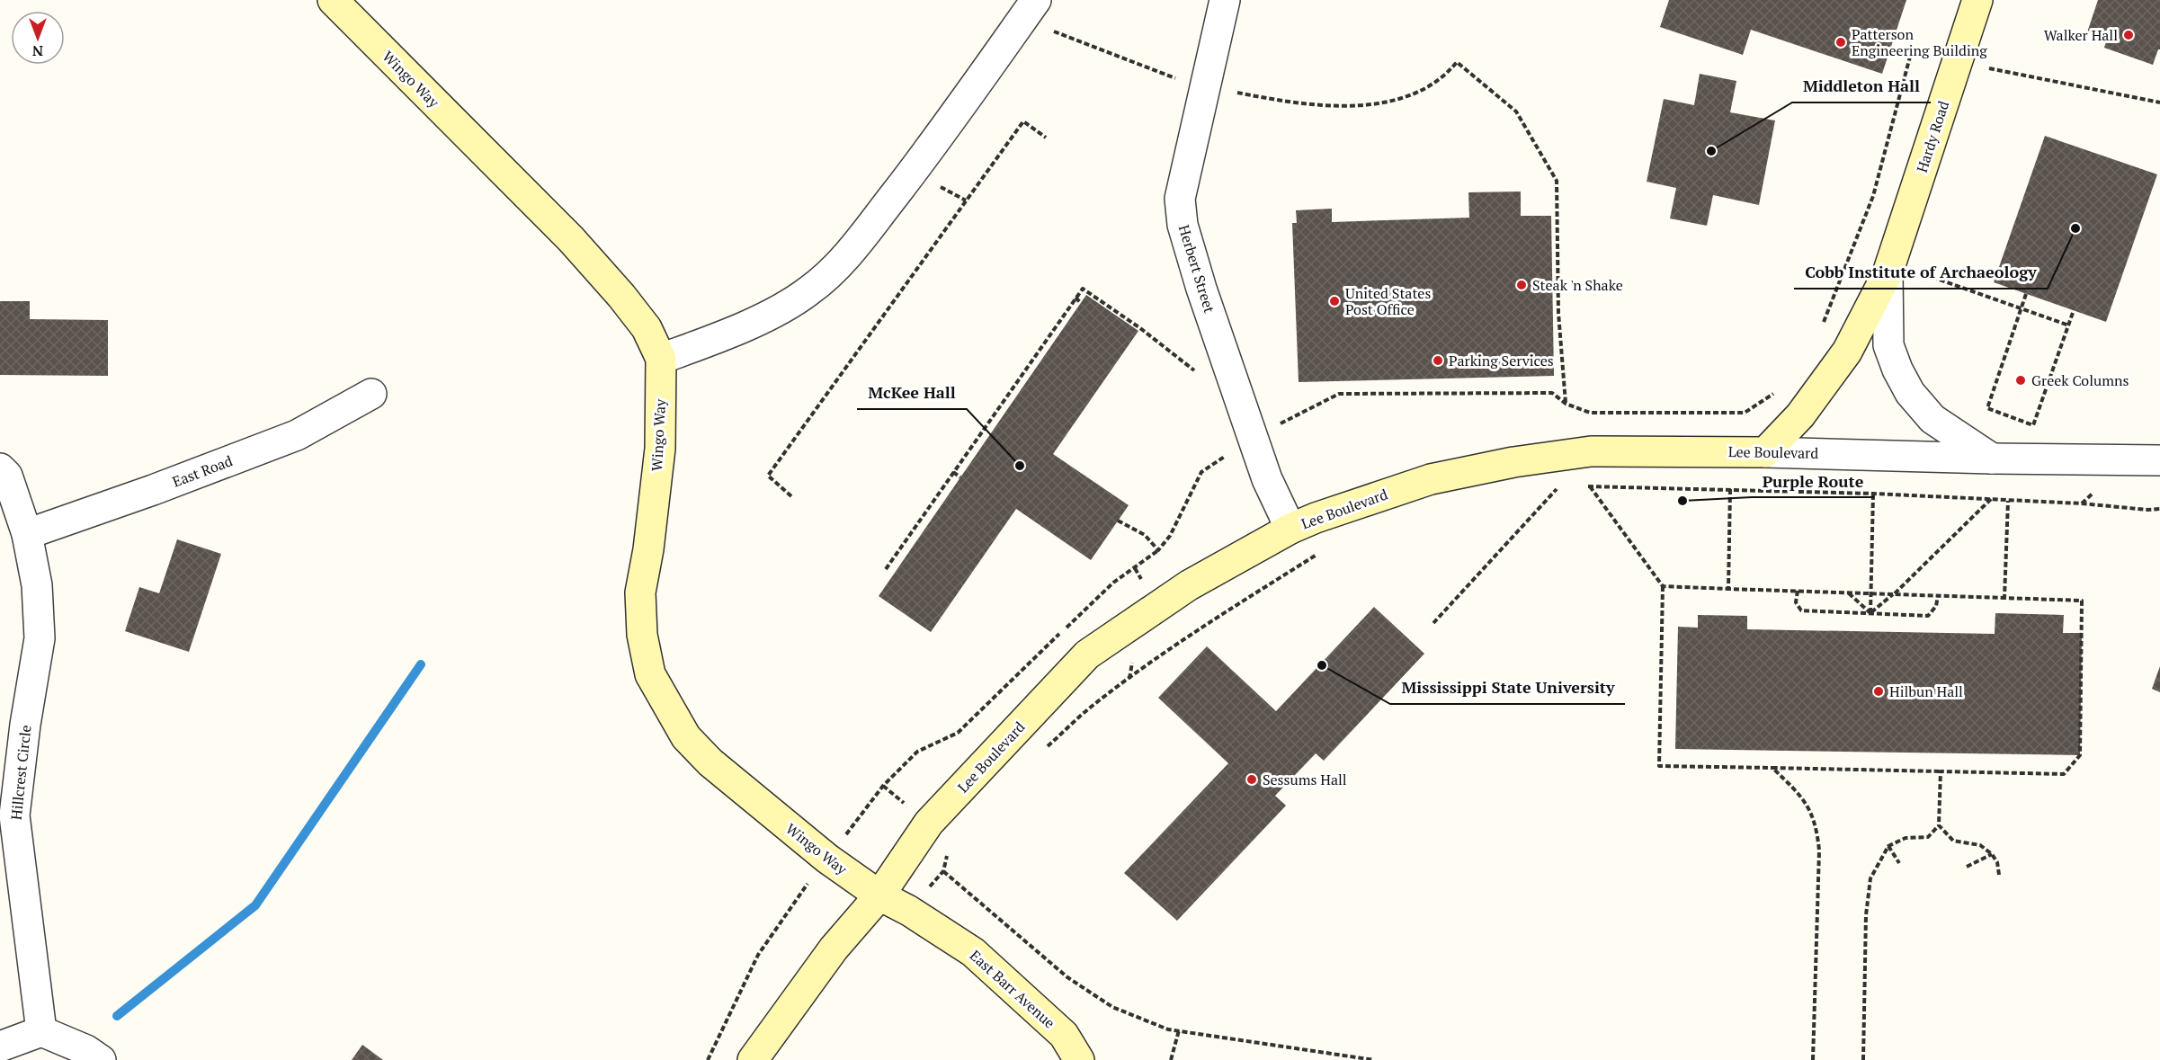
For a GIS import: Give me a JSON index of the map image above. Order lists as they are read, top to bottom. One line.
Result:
{"streets":{"street":["Wingo Way","Hardy Road","Herbert Street","Lee Boulevard","East Road","Hillcrest Circle","East Barr Avenue"]},"crossings":[["Wingo Way","Lee Boulevard"],["Wingo Way","East Barr Avenue"],["Hardy Road","Lee Boulevard"],["Herbert Street","Lee Boulevard"],["Lee Boulevard","East Barr Avenue"],["East Road","Hillcrest Circle"]],"places":["Walker Hall","Patterson Engineering Building","Middleton Hall","Cobb Institute of Archaeology","Steak 'n Shake","United States Post Office","Parking Services","Greek Columns","McKee Hall","Purple Route","Mississippi State University","Hilbun Hall","Sessums Hall"],"north":"bottom"}
